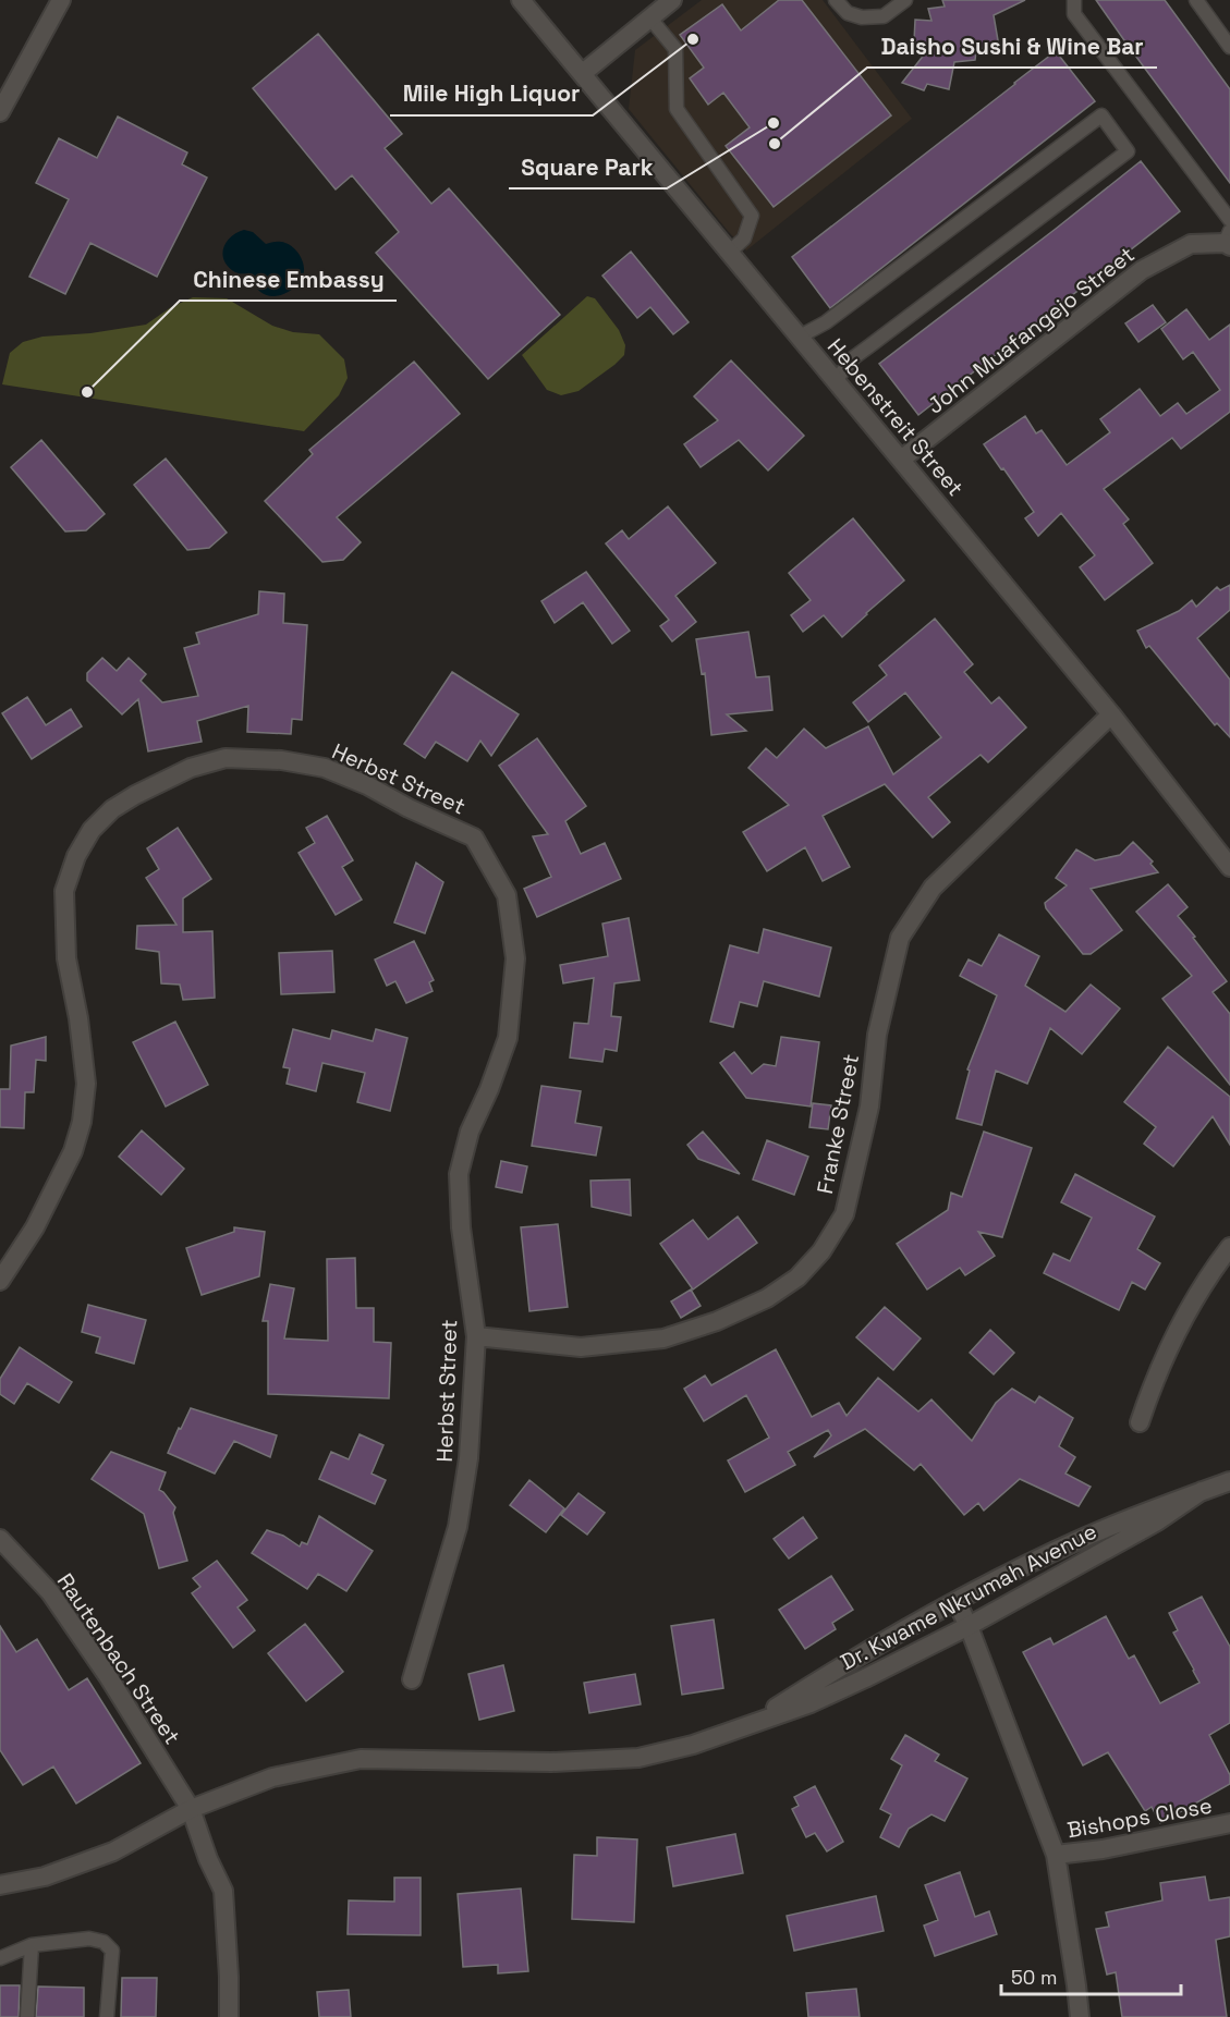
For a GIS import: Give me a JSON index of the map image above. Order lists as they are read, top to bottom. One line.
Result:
{"streets":{"street":["John Muafangejo Street","Hebenstreit Street","Herbst Street","Franke Street","Dr. Kwame Nkrumah Avenue","Rautenbach Street","Bishops Close"]},"crossings":[["John Muafangejo Street","Hebenstreit Street"],["Hebenstreit Street","Franke Street"],["Herbst Street","Franke Street"],["Dr. Kwame Nkrumah Avenue","Rautenbach Street"]],"places":["Mile High Liquor","Square Park","Daisho Sushi & Wine Bar","Chinese Embassy"],"scale_bar":"50 m"}
